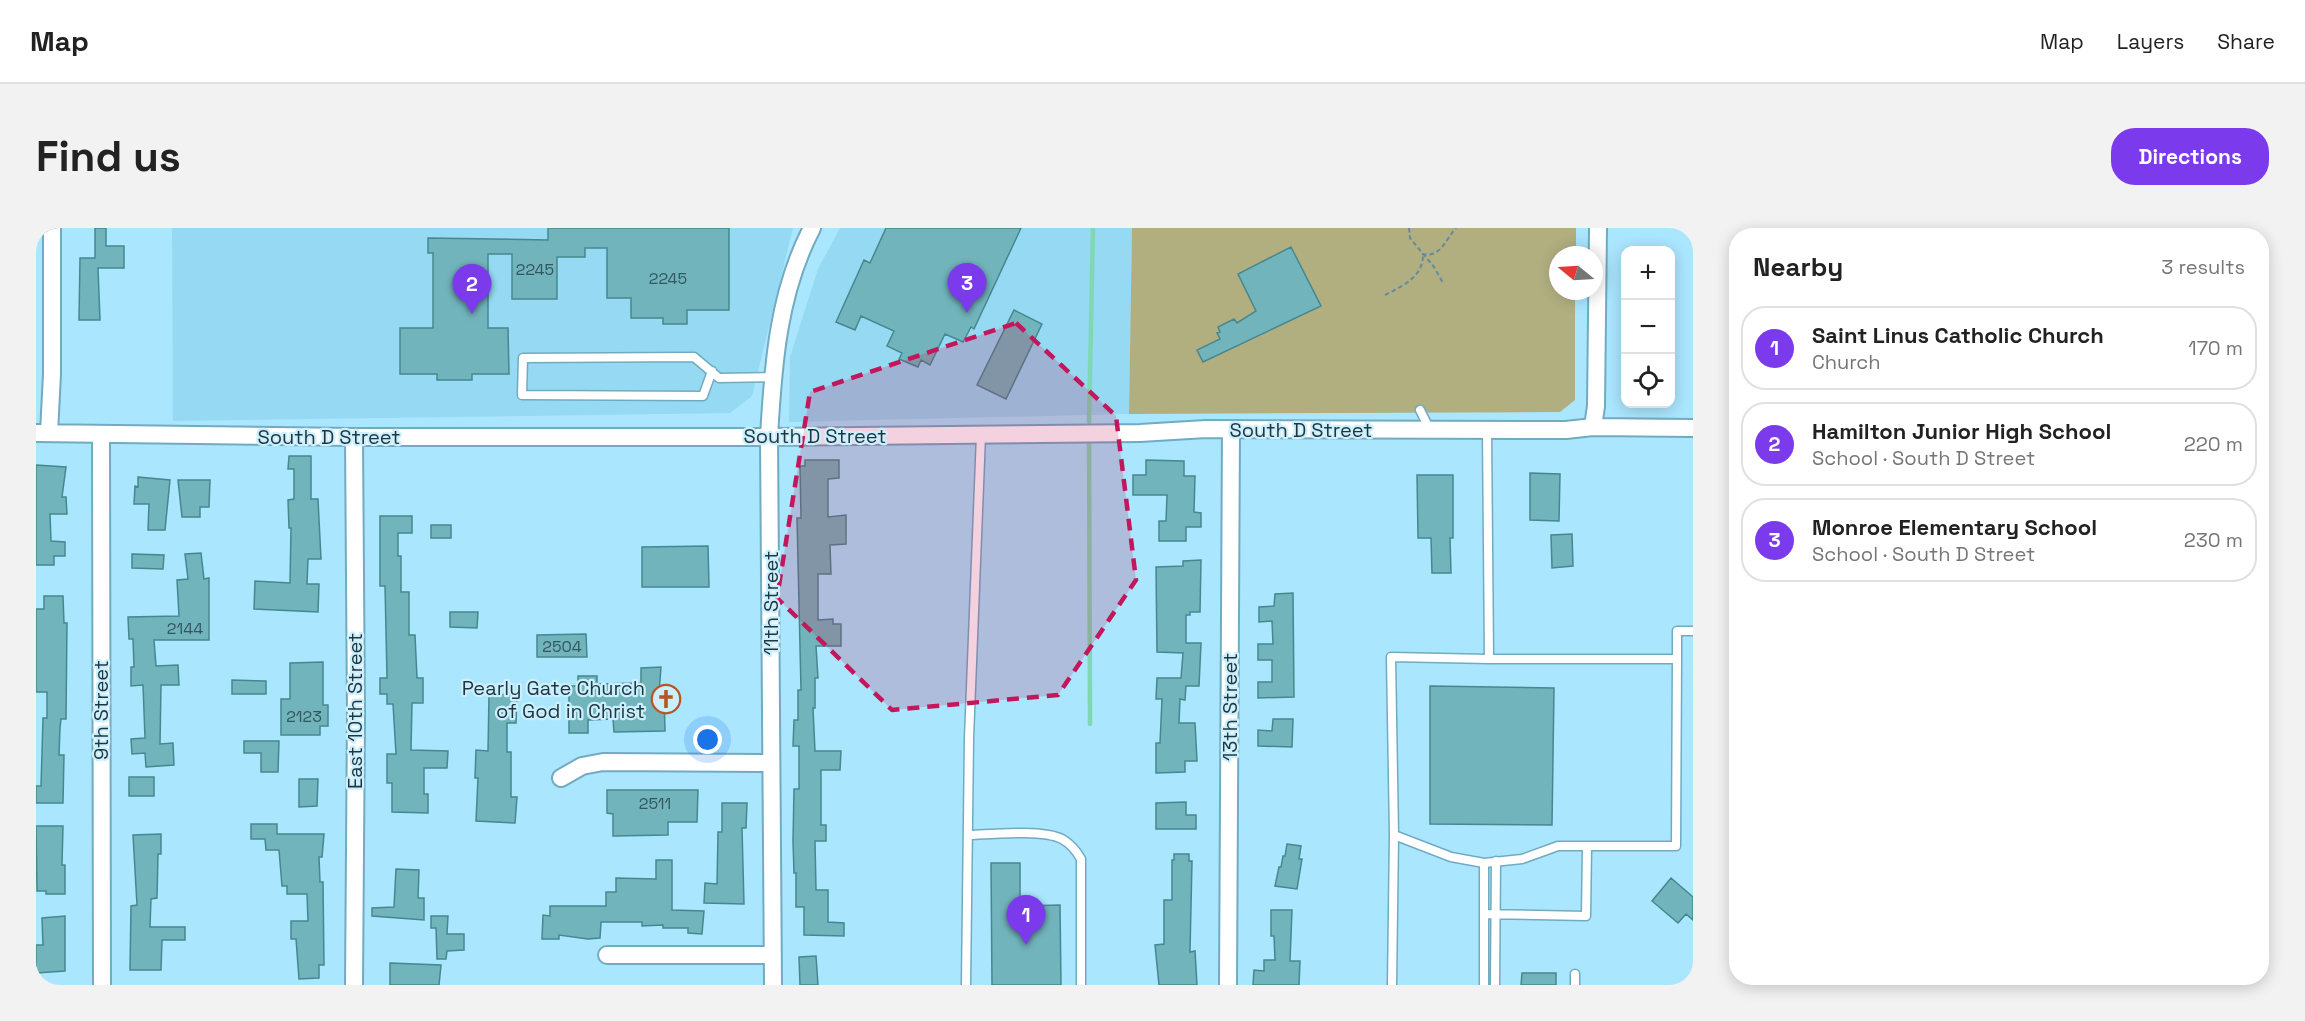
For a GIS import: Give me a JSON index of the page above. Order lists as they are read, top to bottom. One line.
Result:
{"streets":{"street":["South D Street","11th Street","13th Street","9th Street","East 10th Street"]},"crossings":[["South D Street","11th Street"],["South D Street","13th Street"],["South D Street","9th Street"],["South D Street","East 10th Street"]],"places":{"church":["Pearly Gate Church of God in Christ"]},"house_numbers":["2245","2245","2144","2504","2123","2511"],"north":"left","page":{"header":"Map","nav":["Map","Layers","Share"],"buttons":"Directions","title":"Find us","heading":["Nearby","3 results"],"map_buttons":["+","−"],"pins":["3","2","1"],"list":[{"mark":"1","name":"Saint Linus Catholic Church","note":"Church","value":"170 m"},{"mark":"2","name":"Hamilton Junior High School","note":"School · South D Street","value":"220 m"},{"mark":"3","name":"Monroe Elementary School","note":"School · South D Street","value":"230 m"}]}}
